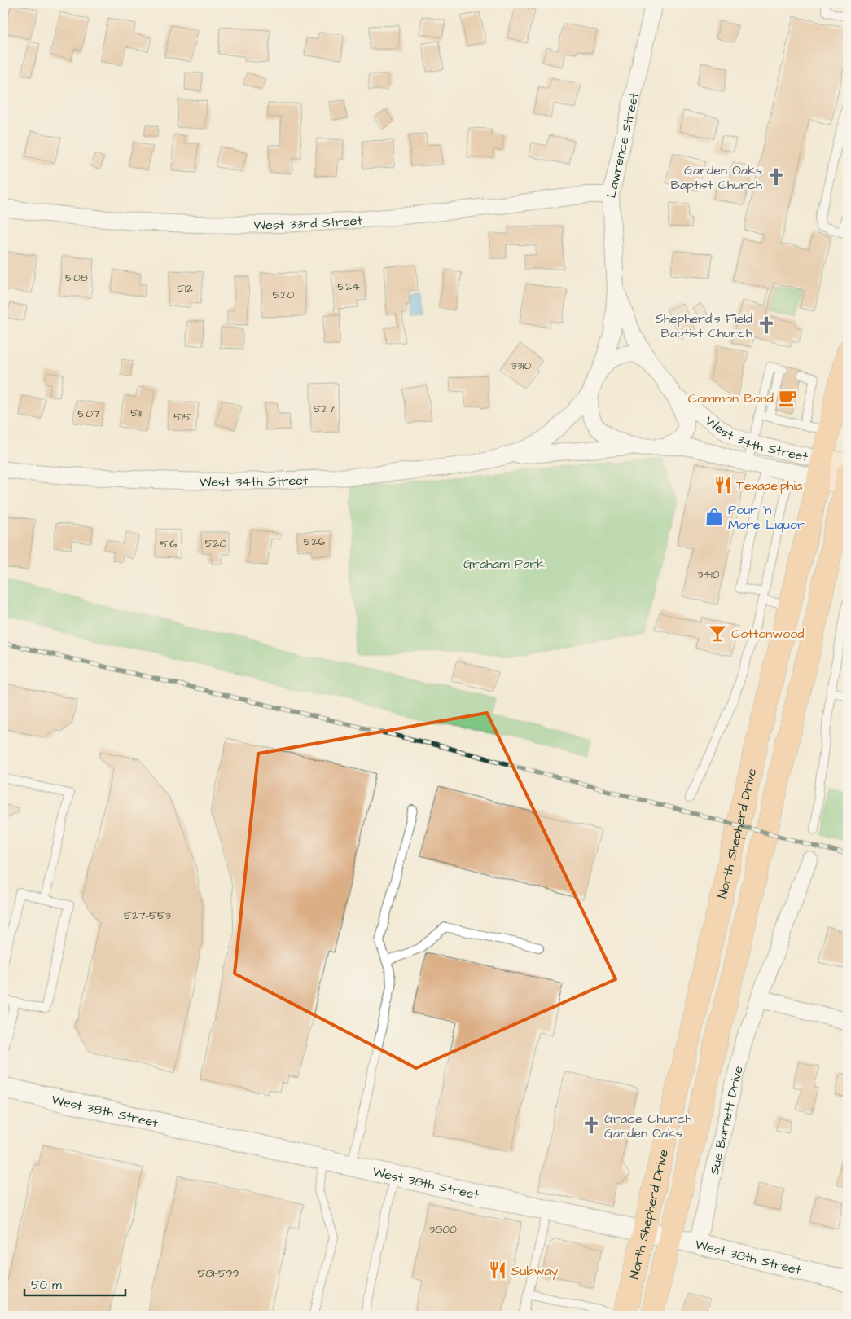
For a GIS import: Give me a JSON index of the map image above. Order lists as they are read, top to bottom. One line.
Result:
{"streets":{"main road":["West 34th Street","North Shepherd Drive"],"street":["Lawrence Street","West 33rd Street","West 38th Street","Sue Barnett Drive"]},"crossings":[["Lawrence Street","West 33rd Street"],["Lawrence Street","West 34th Street"],["West 34th Street","North Shepherd Drive"],["North Shepherd Drive","West 38th Street"],["West 38th Street","Sue Barnett Drive"]],"parks":["Graham Park"],"places":{"church":["Garden Oaks Baptist Church","Shepherd's Field Baptist Church","Grace Church Garden Oaks"],"cafe":["Common Bond"],"restaurant":["Texadelphia","Subway"],"shop":["Pour 'n More Liquor"],"bar":["Cottonwood"]},"house_numbers":["508","524","512","520","3310","527","511","507","515","526","520","516","3410","527-553","3800","581-599"],"scale_bar":"50 m"}
